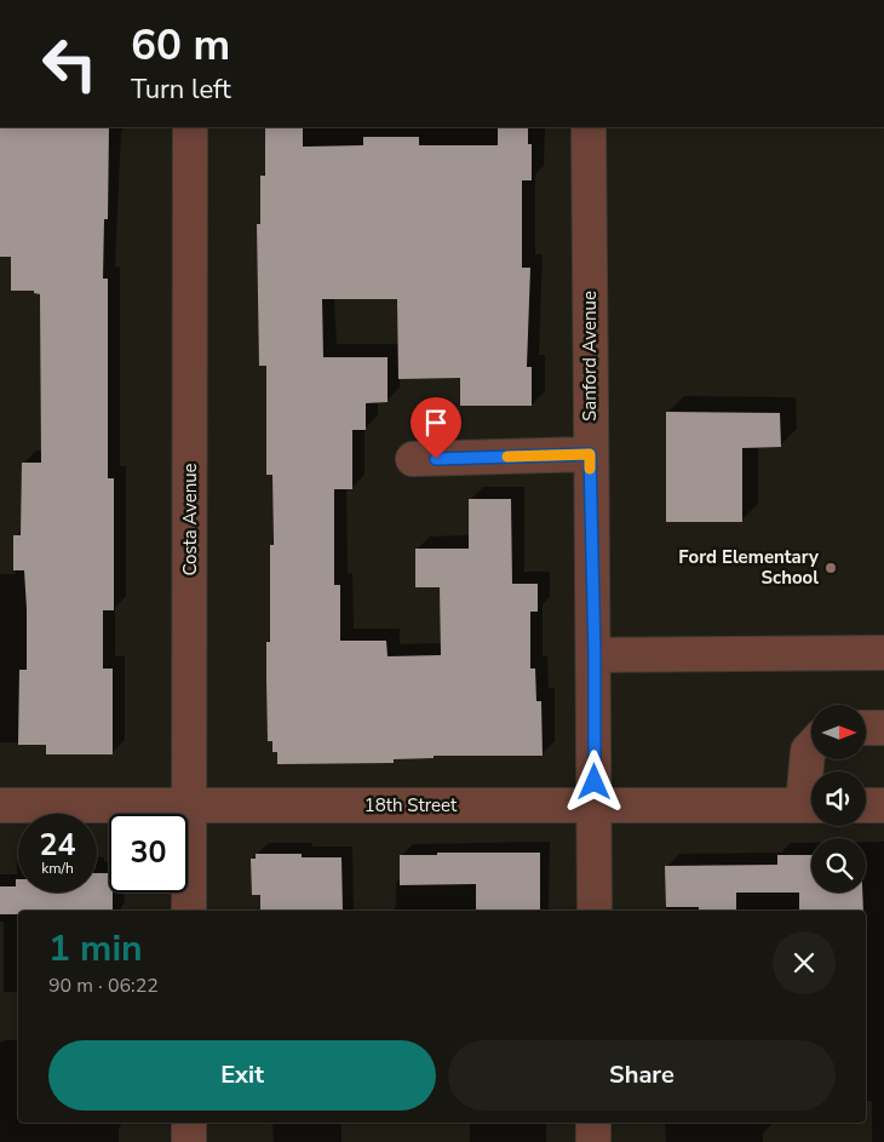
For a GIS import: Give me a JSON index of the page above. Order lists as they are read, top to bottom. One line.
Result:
{"streets":{"street":["Sanford Avenue","Costa Avenue","18th Street"]},"crossings":[["Sanford Avenue","18th Street"],["Costa Avenue","18th Street"]],"places":["Ford Elementary School"],"north":"right","page":{"turn":["60 m","Turn left"],"speed":"24 km/h","limit":"30","heading":["1 min","90 m · 06:22"],"buttons":["Exit","Share"]}}
